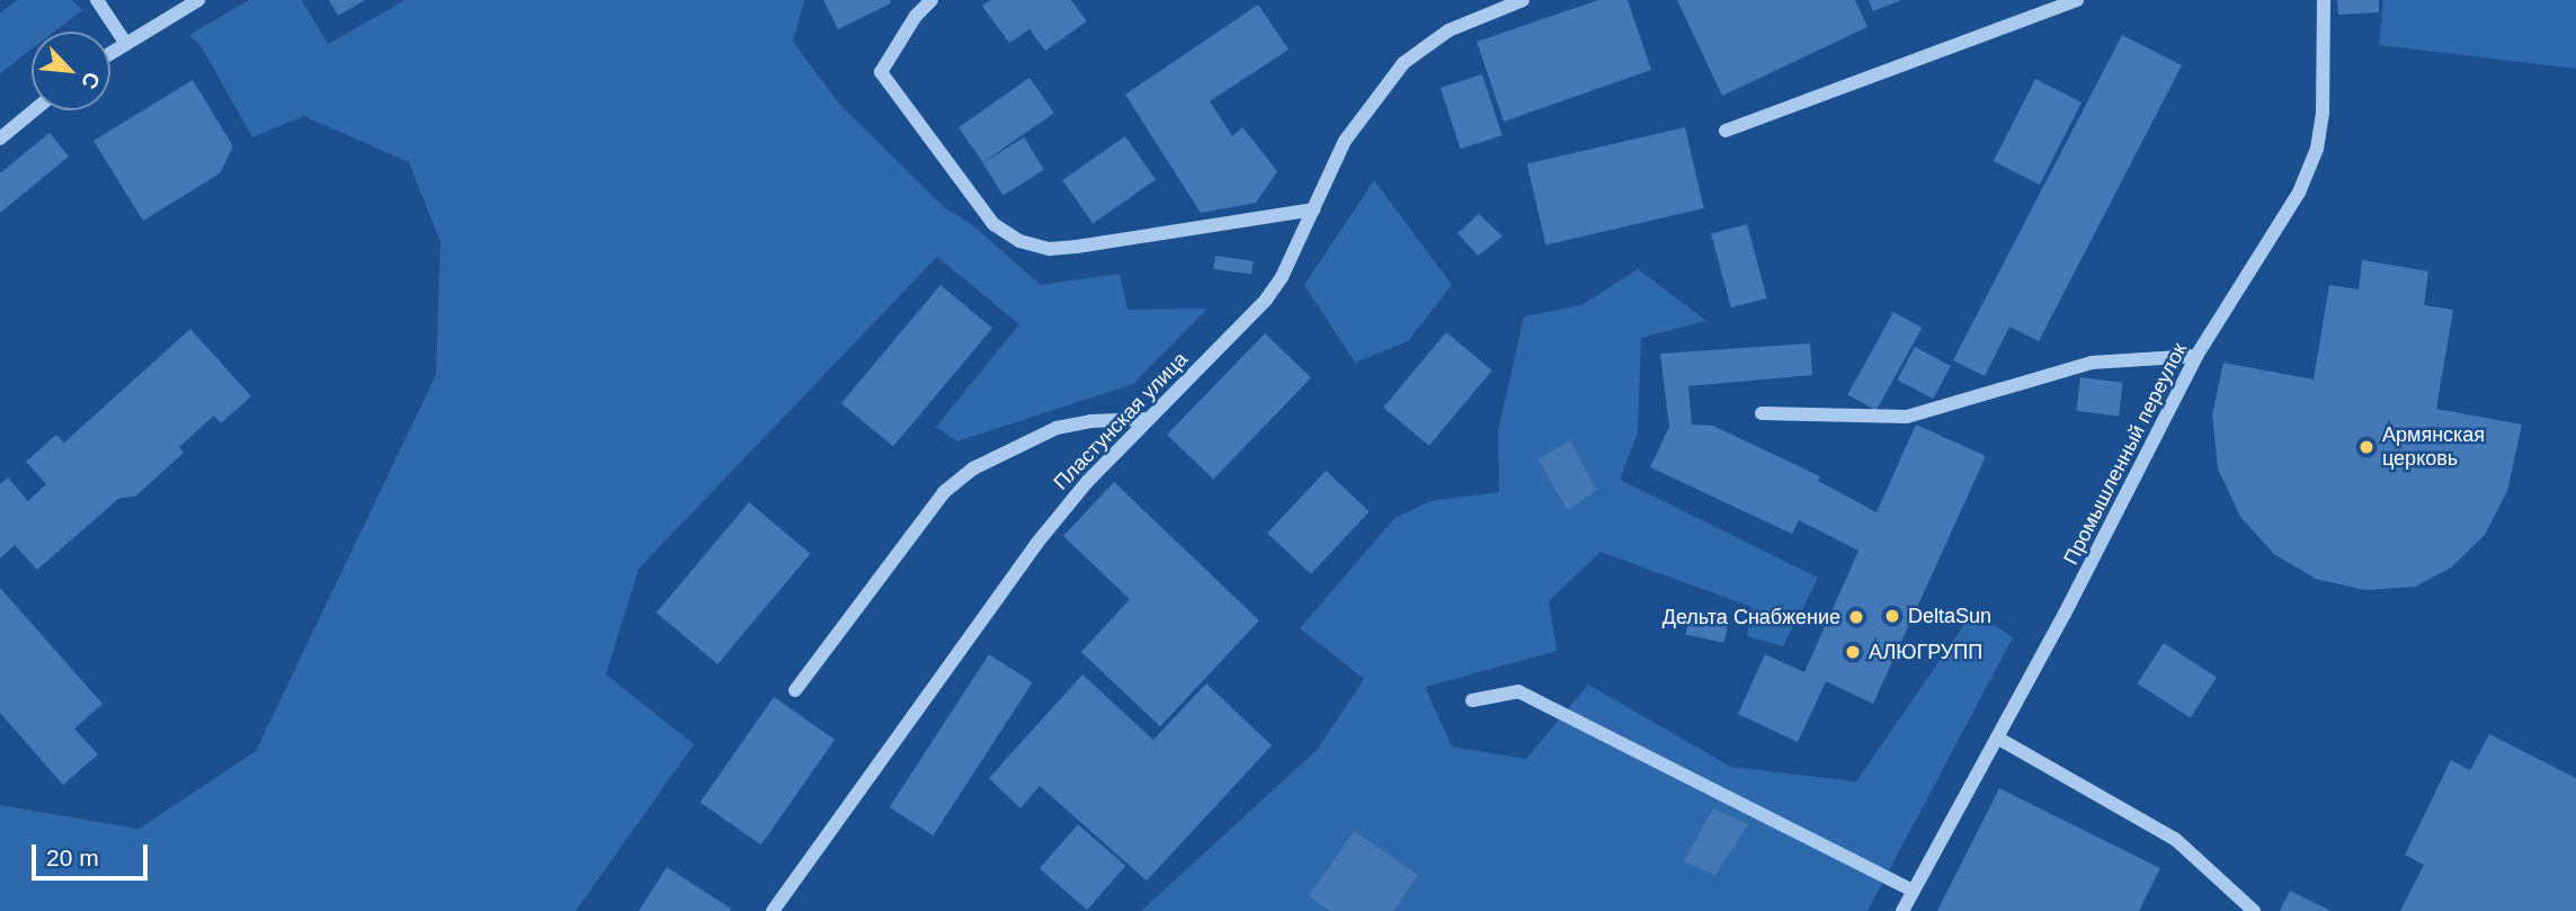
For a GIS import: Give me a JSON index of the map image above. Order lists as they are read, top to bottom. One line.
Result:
{"streets":{"street":["Пластунская улица","Промышленный переулок"]},"places":["Армянская церковь","DeltaSun","Дельта Снабжение","АЛЮГРУПП"],"scale_bar":"20 m","north":"bottom right"}
